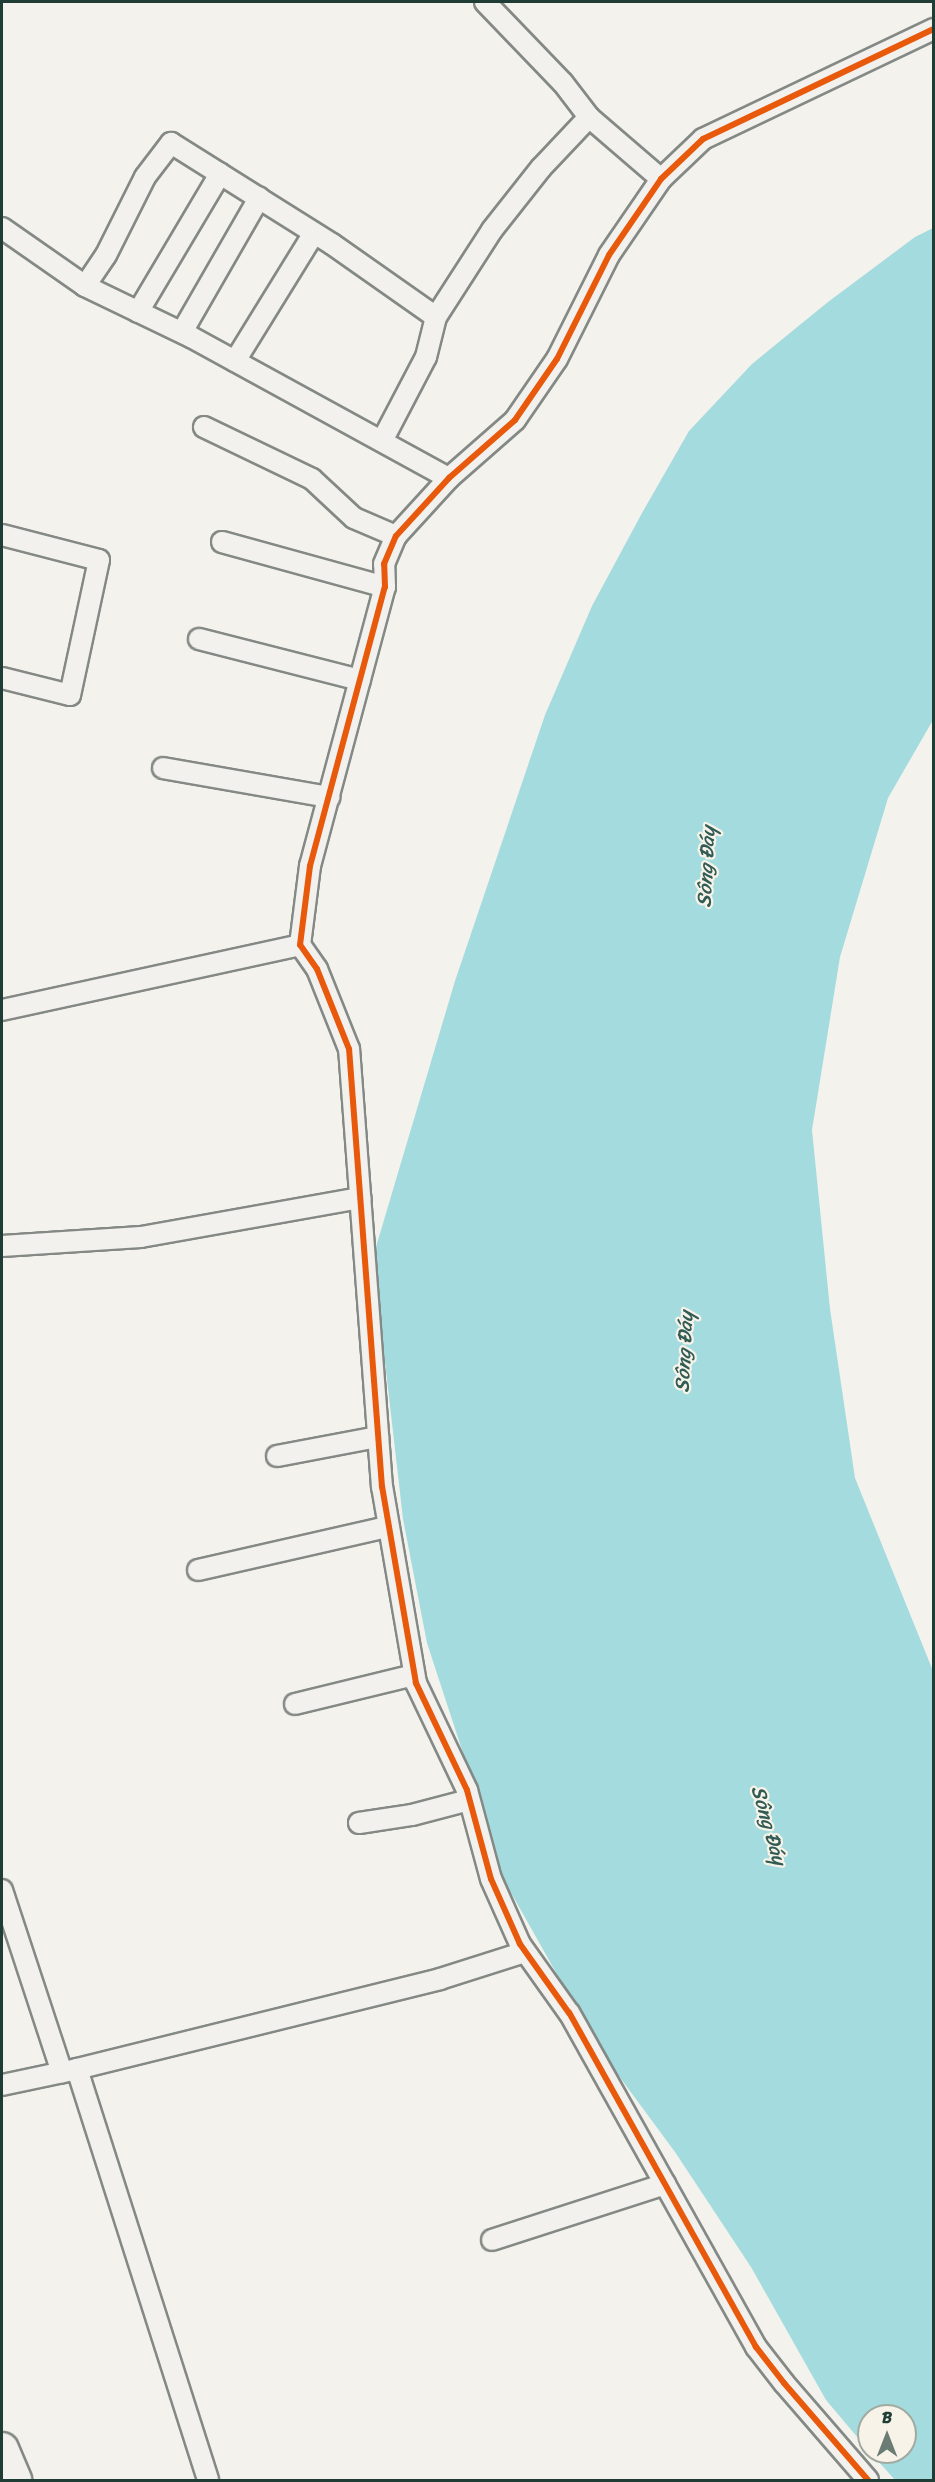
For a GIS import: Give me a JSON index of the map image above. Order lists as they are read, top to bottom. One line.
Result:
{"water":["Sông Đáy"],"north":"top"}
